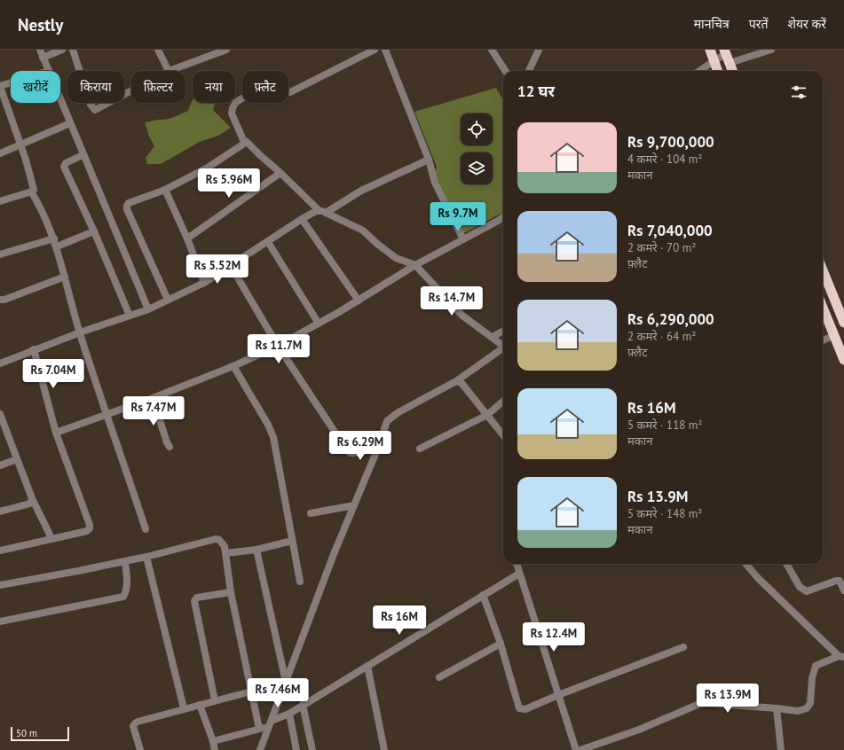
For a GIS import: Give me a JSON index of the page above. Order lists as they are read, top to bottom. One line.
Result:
{"scale_bar":"50 m","page":{"header":"Nestly","nav":["मानचित्र","परतें","शेयर करें"],"chip":["खरीदें","किराया","फ़िल्टर","नया","फ़्लैट"],"heading":"12 घर","list":[{"name":"Rs 9,700,000","note":"4 कमरे · 104 m² · मकान"},{"name":"Rs 7,040,000","note":"2 कमरे · 70 m² · फ़्लैट"},{"name":"Rs 6,290,000","note":"2 कमरे · 64 m² · फ़्लैट"},{"name":"Rs 16M","note":"5 कमरे · 118 m² · मकान"},{"name":"Rs 13.9M","note":"5 कमरे · 148 m² · मकान"}],"price":["Rs 5.96M","Rs 9.7M","Rs 5.52M","Rs 14.7M","Rs 11.7M","Rs 7.04M","Rs 7.47M","Rs 6.29M","Rs 16M","Rs 12.4M","Rs 7.46M","Rs 13.9M"],"scale":"50 m"}}
